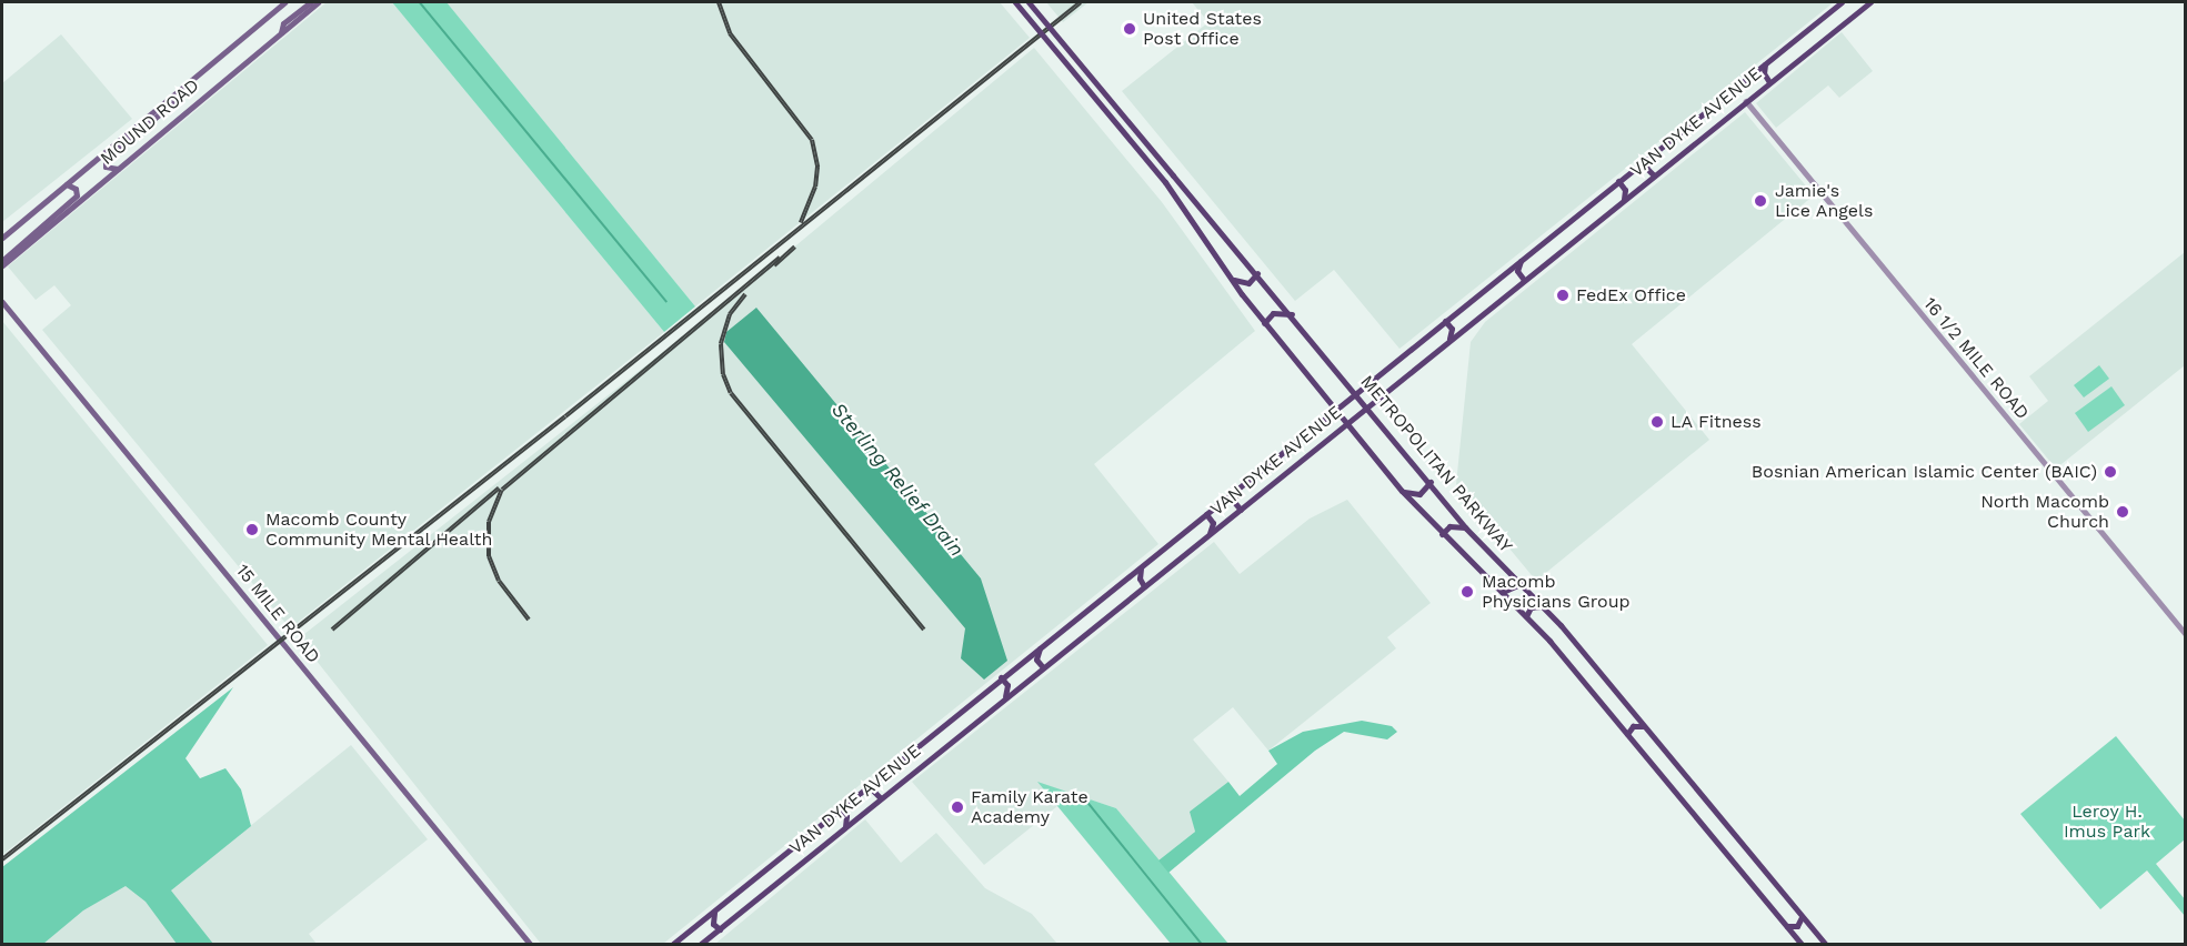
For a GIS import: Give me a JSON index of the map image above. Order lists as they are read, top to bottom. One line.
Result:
{"streets":{"main road":["MOUND ROAD","VAN DYKE AVENUE","METROPOLITAN PARKWAY","15 MILE ROAD"],"street":["16 1/2 MILE ROAD"]},"crossings":[["VAN DYKE AVENUE","16 1/2 MILE ROAD"],["VAN DYKE AVENUE","METROPOLITAN PARKWAY"]],"water":["Sterling Relief Drain"],"parks":["Leroy H. Imus Park"],"places":["United States Post Office","Jamie's Lice Angels","FedEx Office","LA Fitness","Bosnian American Islamic Center (BAIC)","North Macomb Church","Macomb County Community Mental Health","Macomb Physicians Group","Family Karate Academy"]}
